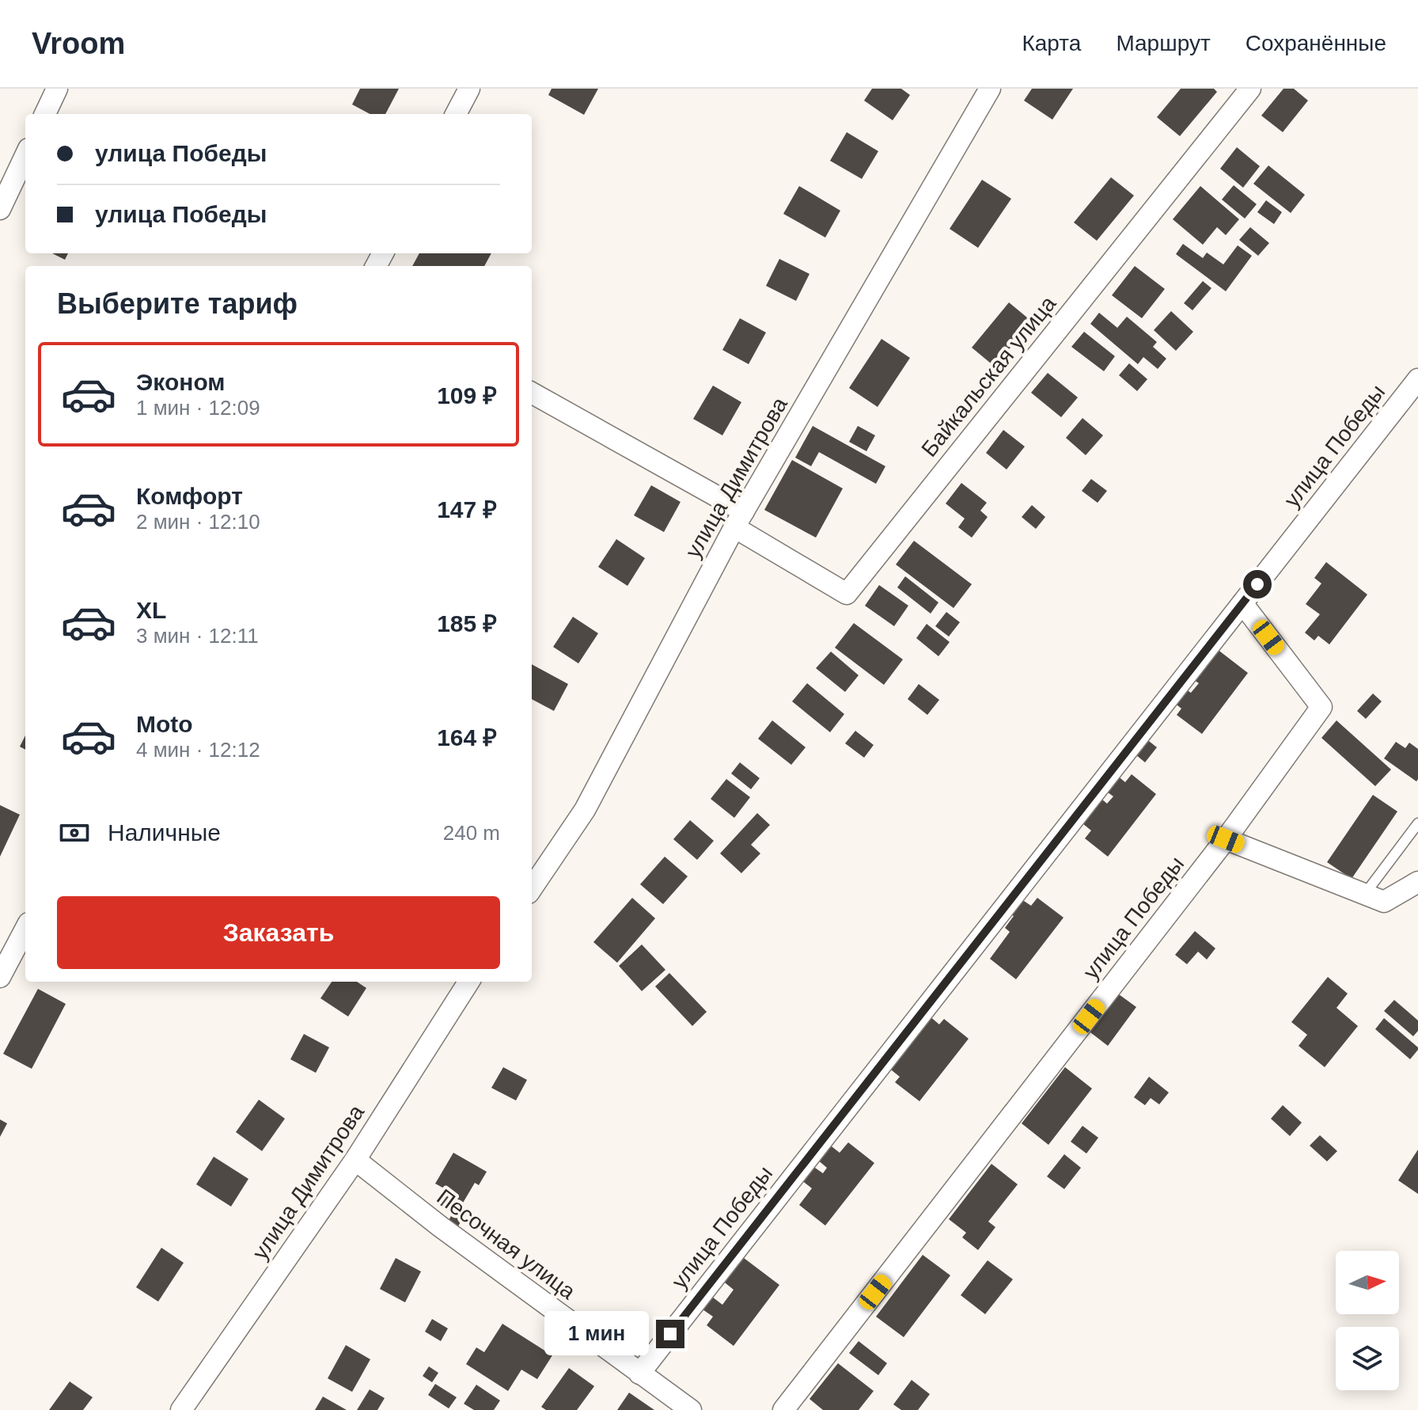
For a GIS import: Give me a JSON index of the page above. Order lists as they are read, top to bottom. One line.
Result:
{"streets":{"street":["Байкальская улица","улица Победы","улица Димитрова","Песочная улица"]},"crossings":[["Байкальская улица","улица Димитрова"],["улица Победы","Песочная улица"],["улица Димитрова","Песочная улица"]],"north":"right","page":{"header":"Vroom","nav":["Карта","Маршрут","Сохранённые"],"banner":["улица Победы","улица Победы"],"heading":"Выберите тариф","list":[{"name":"Эконом","note":"1 мин · 12:09","value":"109 ₽"},{"name":"Комфорт","note":"2 мин · 12:10","value":"147 ₽"},{"name":"XL","note":"3 мин · 12:11","value":"185 ₽"},{"name":"Moto","note":"4 мин · 12:12","value":"164 ₽"}],"pay":["Наличные","240 m"],"buttons":"Заказать","bubble":"1 мин"}}
